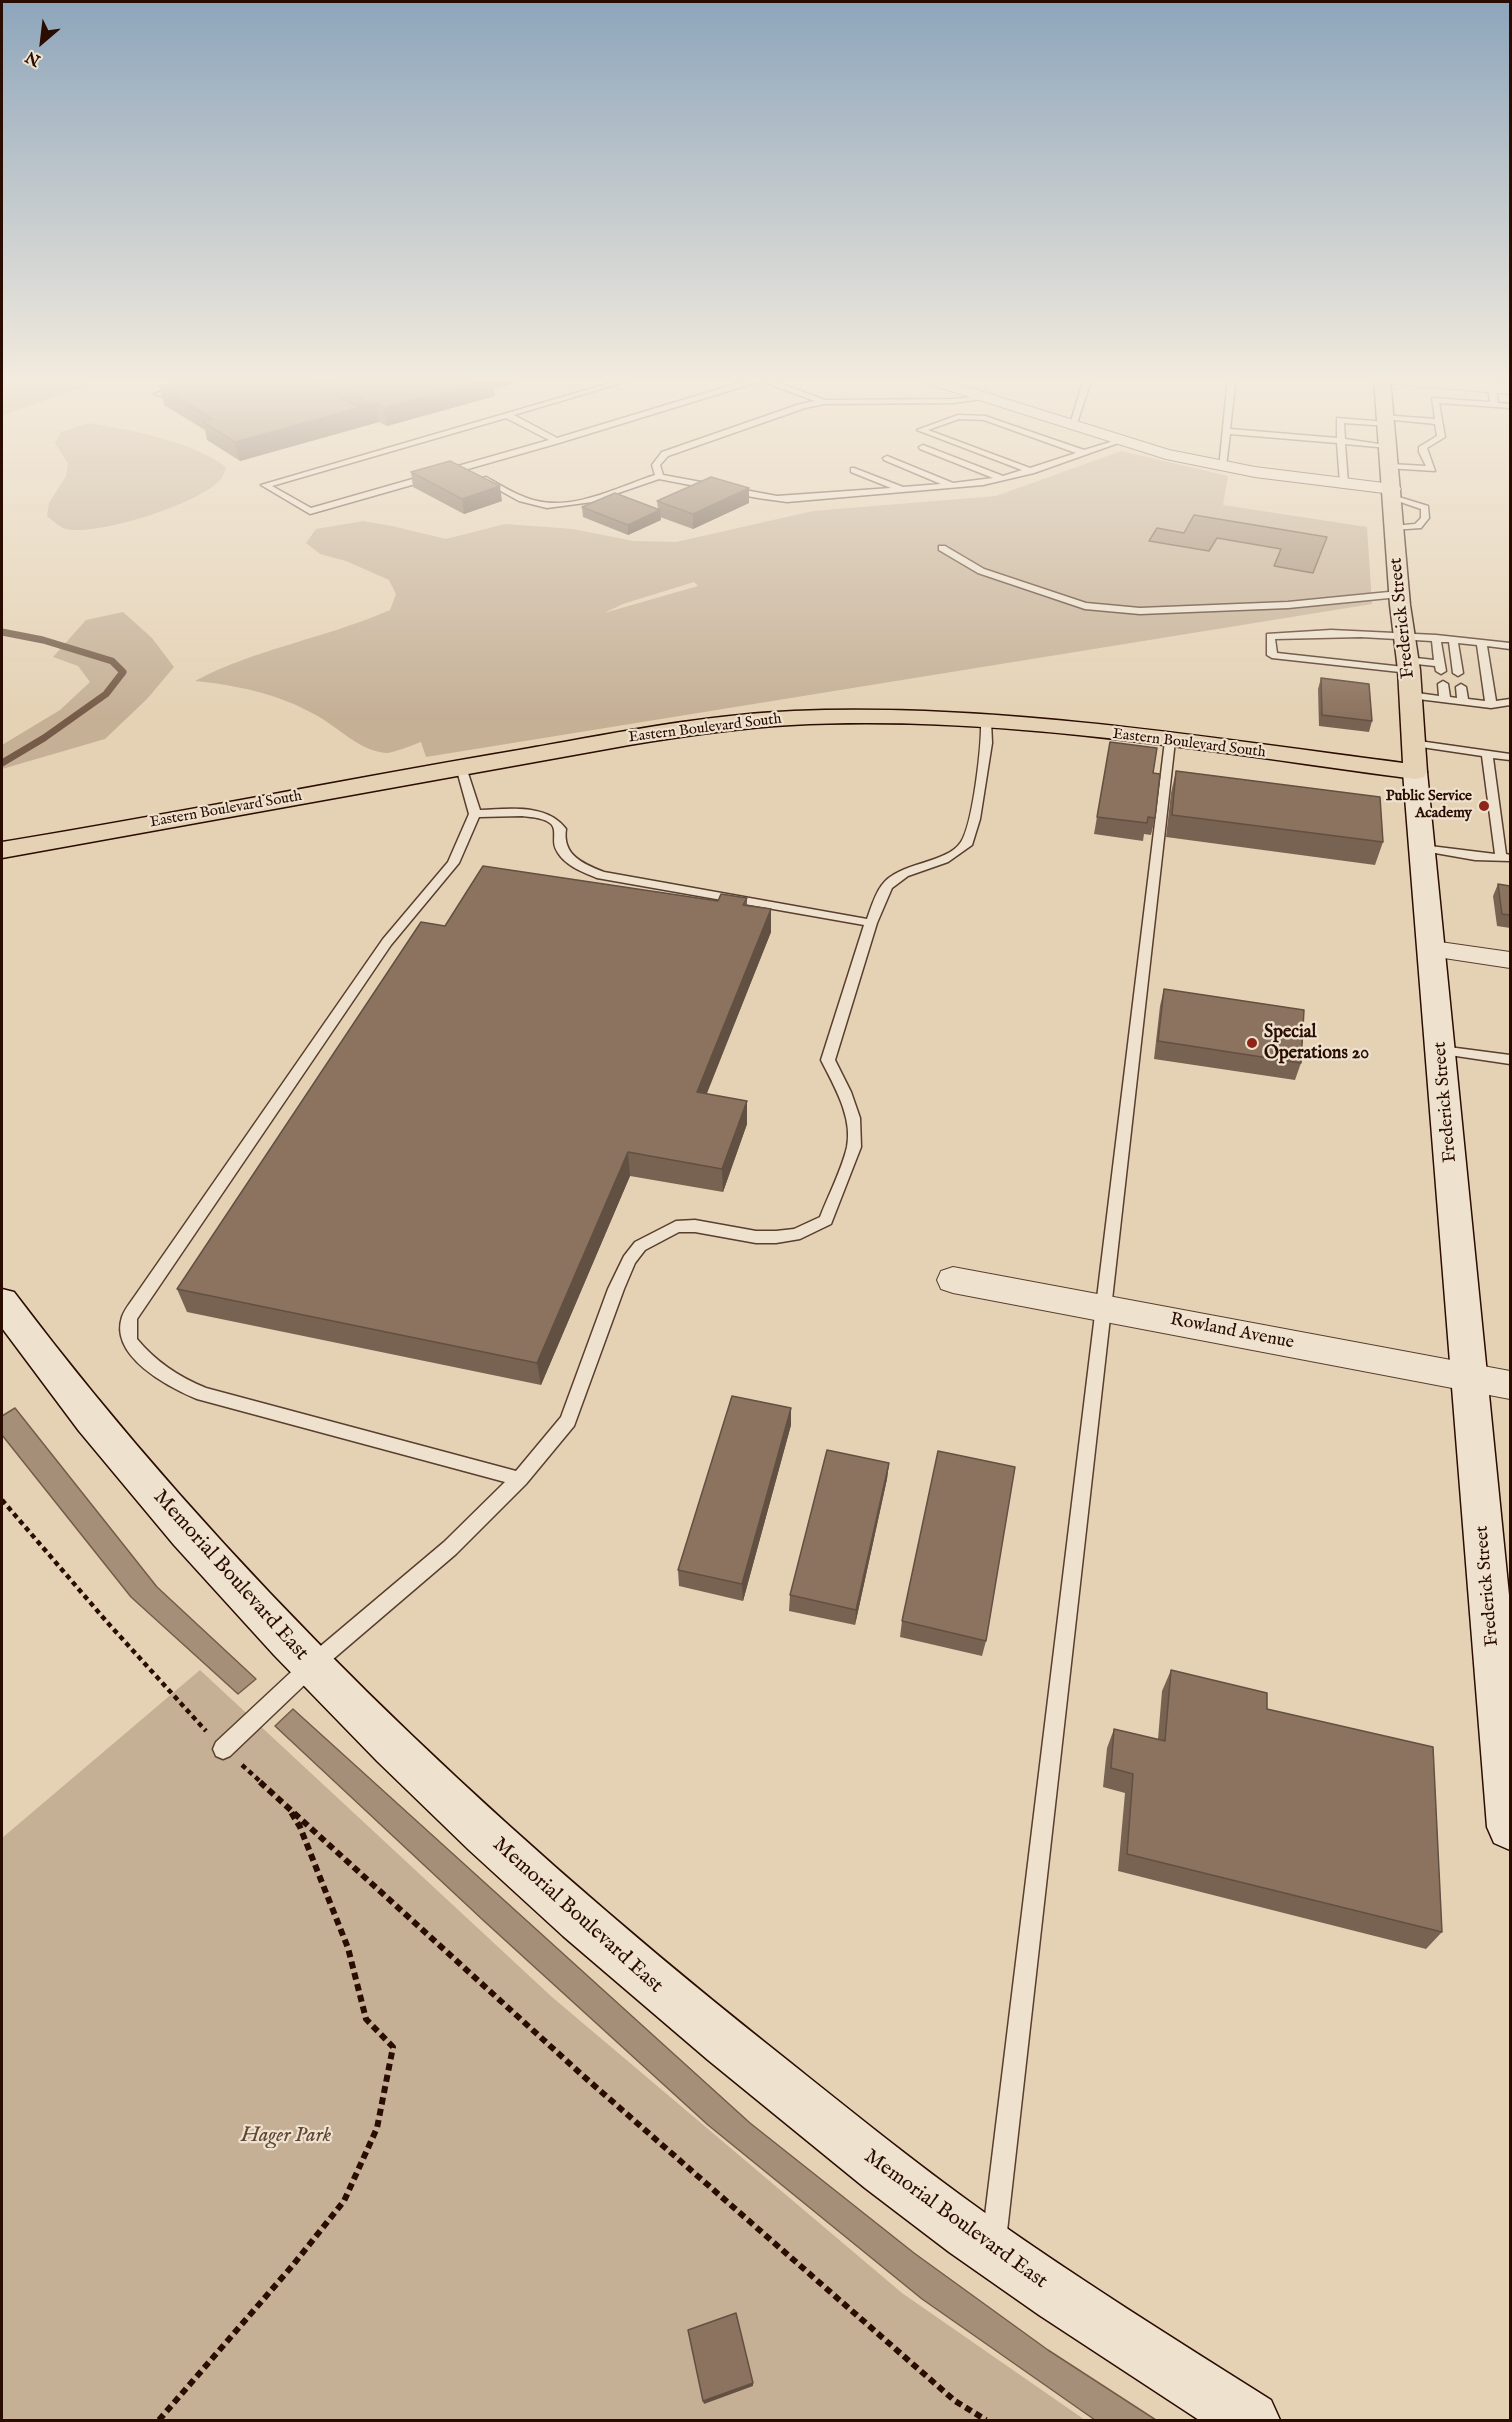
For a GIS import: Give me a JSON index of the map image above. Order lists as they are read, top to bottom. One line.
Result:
{"streets":{"main road":["Frederick Street","Eastern Boulevard South","Memorial Boulevard East"],"street":["Rowland Avenue"]},"crossings":[["Frederick Street","Eastern Boulevard South"],["Frederick Street","Rowland Avenue"]],"parks":["Hager Park"],"places":["Public Service Academy","Special Operations 20"],"north":"bottom left"}
